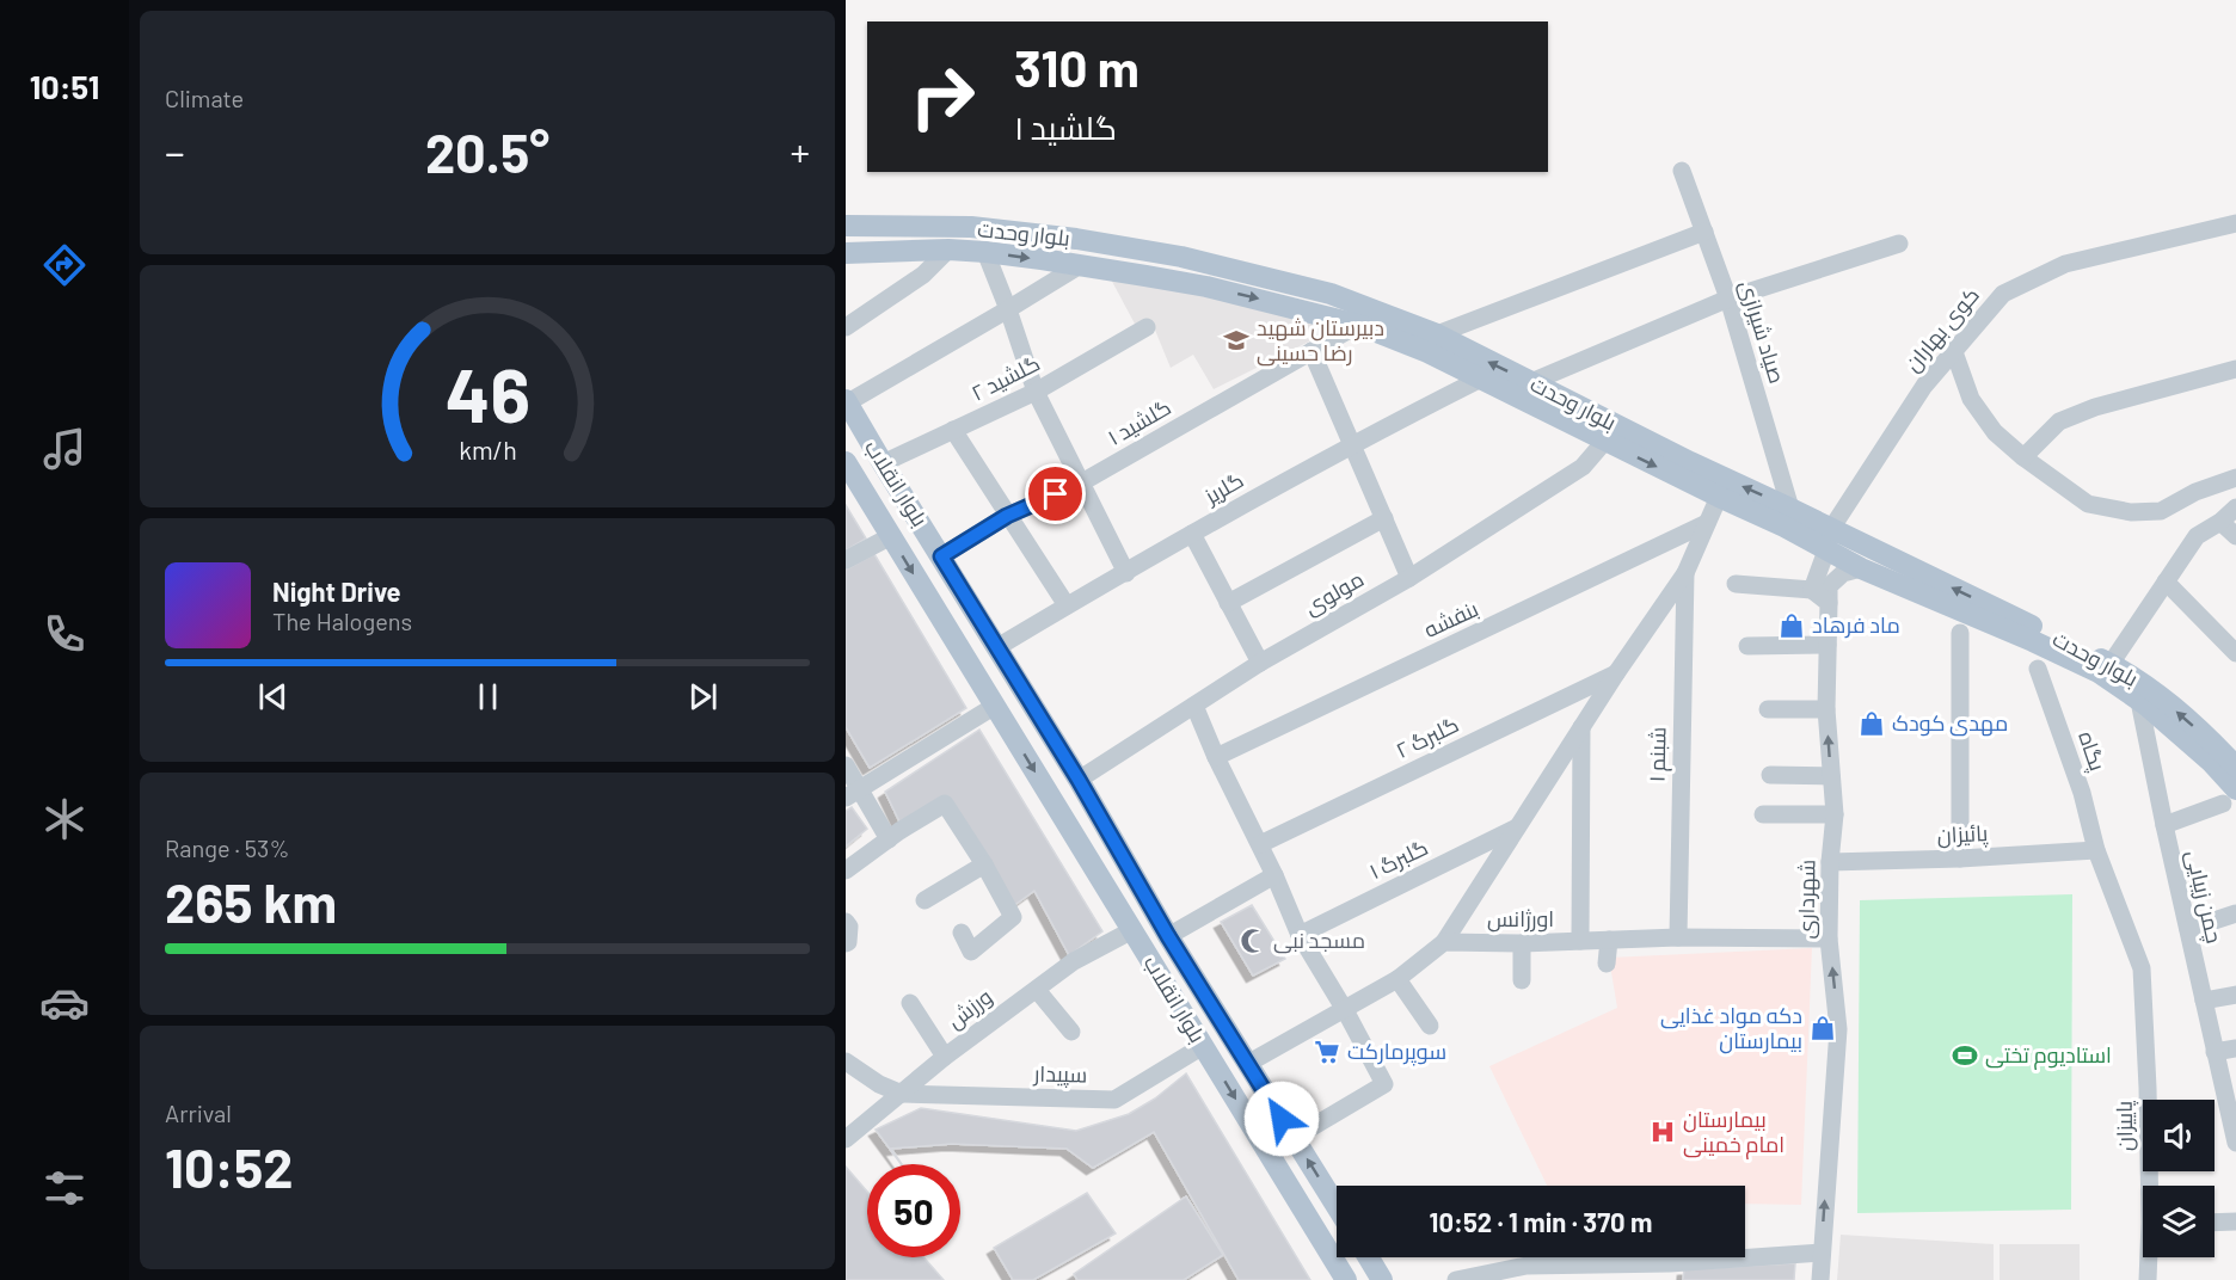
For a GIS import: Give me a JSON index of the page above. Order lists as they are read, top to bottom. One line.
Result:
{"streets":{"main road":["بلوار وحدت","بلوار انقلاب"],"street":["کوی بهاران","صیاد شیرازی","گلشید ۲","گلشید ۱","گلریز","مولوی","بنفشه","گلبرگ ۲","پگاه","شبنم ۱","پائیزان","گلبرگ ۱","چمن زیبایی","شهرداری","اورژانس","ورزش","سپیدار","پاییزان"]},"crossings":[["بلوار وحدت","کوی بهاران"],["بلوار وحدت","صیاد شیرازی"],["بلوار وحدت","گلشید ۱"],["بلوار وحدت","گلریز"],["بلوار وحدت","مولوی"],["بلوار وحدت","چمن زیبایی"],["گلشید ۲","بلوار انقلاب"],["گلشید ۱","بلوار انقلاب"],["بلوار انقلاب","گلریز"],["بلوار انقلاب","مولوی"],["بلوار انقلاب","ورزش"],["بلوار انقلاب","سپیدار"],["پگاه","پائیزان"],["پگاه","پاییزان"],["شبنم ۱","اورژانس"],["پائیزان","شهرداری"],["پائیزان","پاییزان"],["شهرداری","اورژانس"],["ورزش","سپیدار"]],"one_way":["شهرداری"],"places":{"school or university":["دبیرستان شهید رضا حسینی"],"shop":["ماد فرهاد","مهدی کودک","دکه مواد غذایی بیمارستان"],"mosque":["مسجد نبی"],"supermarket":["سوپرمارکت"],"sports":["استادیوم تختی"],"hospital":["بیمارستان امام خمینی"]},"page":{"tabs":"10:51","tile":["Climate",["Range · 53%","265 km"],["Arrival","10:52"]],"turn":["310 m","گلشید ۱"],"heat":["−","20.5°","+"],"song":["Night Drive","The Halogens"],"limit":"50","trip":"10:52 · 1 min · 370 m","gauge":["46","km/h"]}}
